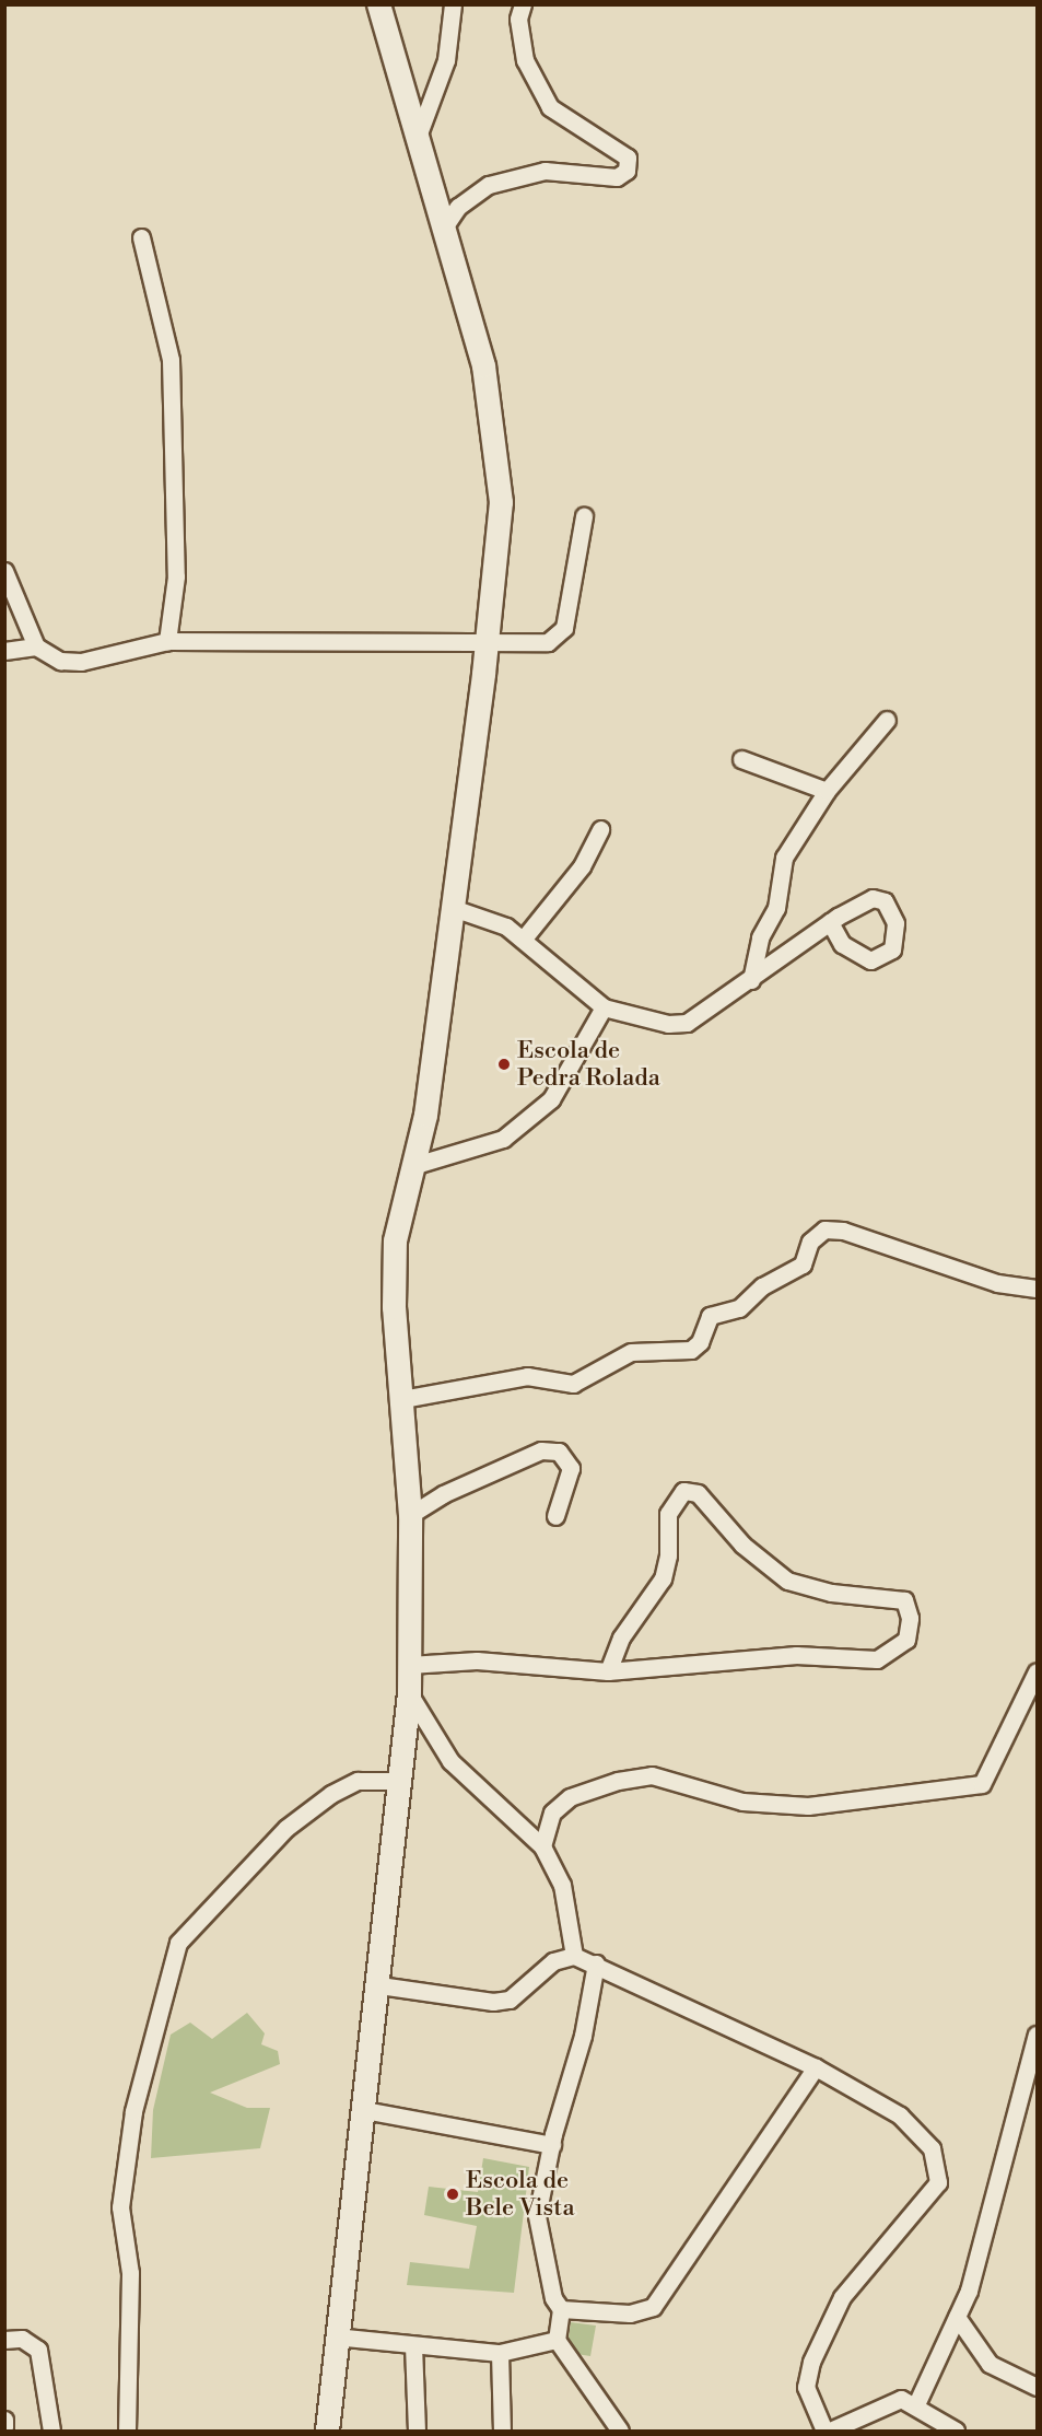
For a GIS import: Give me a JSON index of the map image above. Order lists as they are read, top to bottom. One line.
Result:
{"places":["Escola de Pedra Rolada","Escola de Bele Vista"]}
